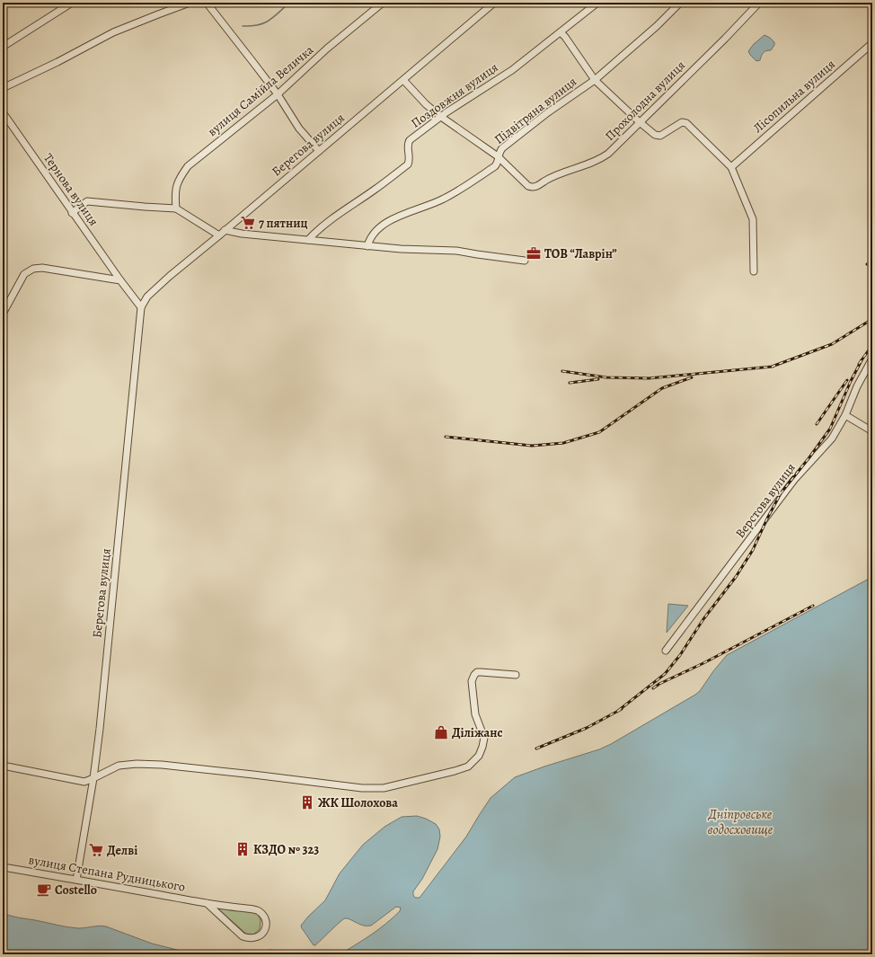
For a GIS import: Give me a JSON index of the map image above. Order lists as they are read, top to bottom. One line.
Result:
{"streets":{"street":["вулиця Самійла Величка","Поздовжня вулиця","Лісопильна вулиця","Прохолодна вулиця","Підвітряна вулиця","Берегова вулиця","Тернова вулиця","Верстова вулиця","вулиця Степана Рудницького"]},"crossings":[["Прохолодна вулиця","Підвітряна вулиця"],["Берегова вулиця","вулиця Степана Рудницького"]],"water":["Дніпровське водосховище"],"places":{"supermarket":["7 пятниц","Делві"],"office":["ТОВ “Лаврін”"],"shop":["Діліжанс"],"building":["ЖК Шолохова","КЗДО № 323"],"cafe":["Costello"]}}
